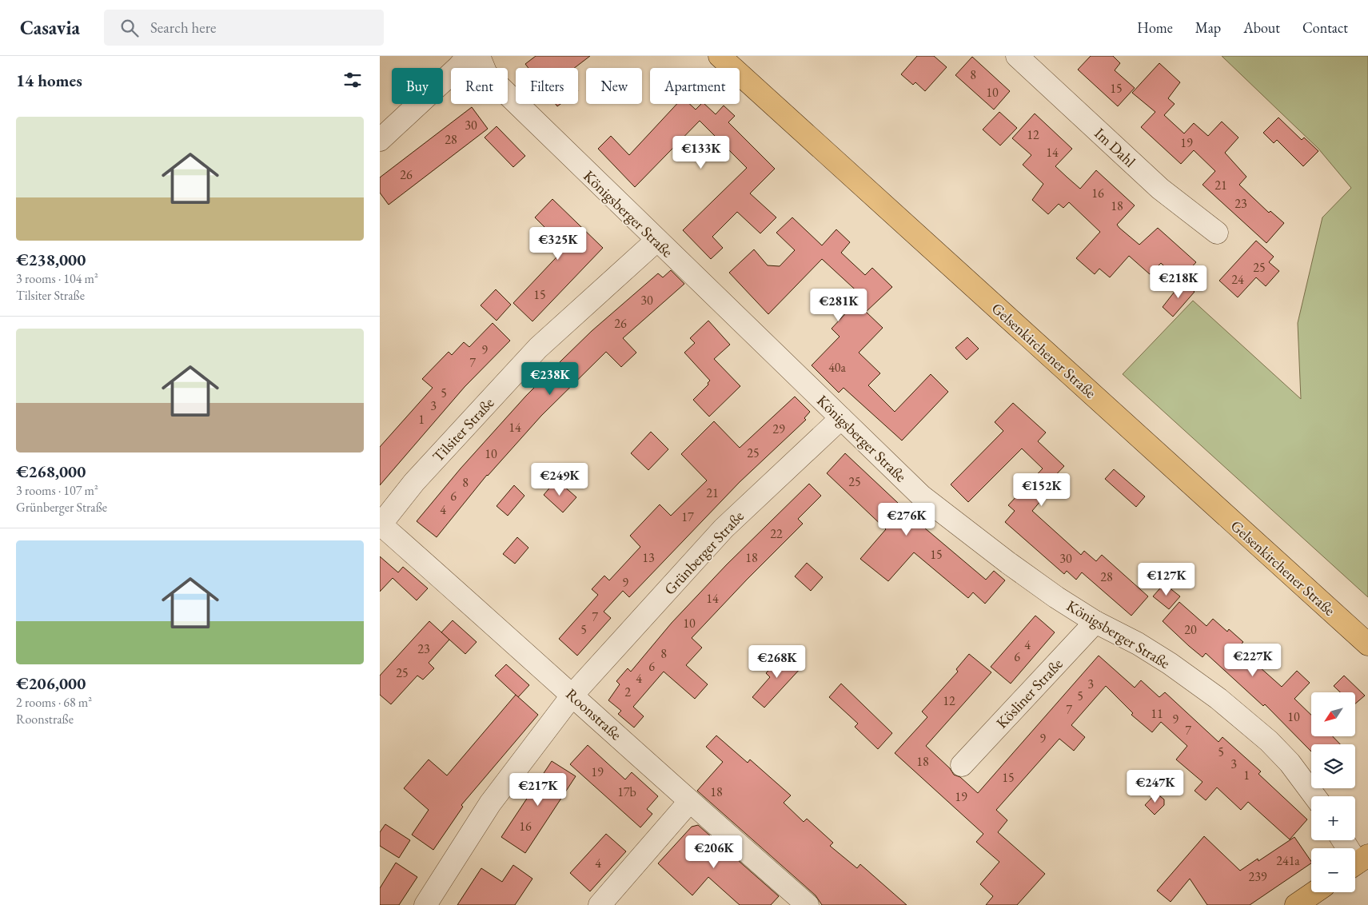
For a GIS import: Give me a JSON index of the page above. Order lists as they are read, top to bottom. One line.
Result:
{"streets":{"main road":["Gelsenkirchener Straße"],"street":["Im Dahl","Königsberger Straße","Tilsiter Straße","Grünberger Straße","Kösliner Straße","Roonstraße"]},"crossings":[["Königsberger Straße","Tilsiter Straße"],["Königsberger Straße","Grünberger Straße"],["Königsberger Straße","Kösliner Straße"],["Tilsiter Straße","Roonstraße"],["Grünberger Straße","Roonstraße"]],"house_numbers":["8","15","10","30","12","28","19","14","26","21","16","23","18","25","24","15","30","26","9","7","40a","5","3","1","14","29","25","10","25","8","21","6","4","17","22","15","13","18","30","28","9","14","7","10","5","20","4","23","8","6","6","25","4","3","2","5","12","7","11","10","9","7","9","5","18","3","19","1","15","17b","18","19","16","241a","4","239"],"north":"bottom left","page":{"header":"Casavia","search":"Search here","nav":["Home","Map","About","Contact"],"heading":"14 homes","chip":["Buy","Rent","Filters","New","Apartment"],"list":[{"name":"€238,000","note":"3 rooms · 104 m² · Tilsiter Straße"},{"name":"€268,000","note":"3 rooms · 107 m² · Grünberger Straße"},{"name":"€206,000","note":"2 rooms · 68 m² · Roonstraße"}],"price":["€133K","€325K","€218K","€281K","€238K","€249K","€152K","€276K","€127K","€227K","€268K","€247K","€217K","€206K"],"map_buttons":["+","−"]}}
